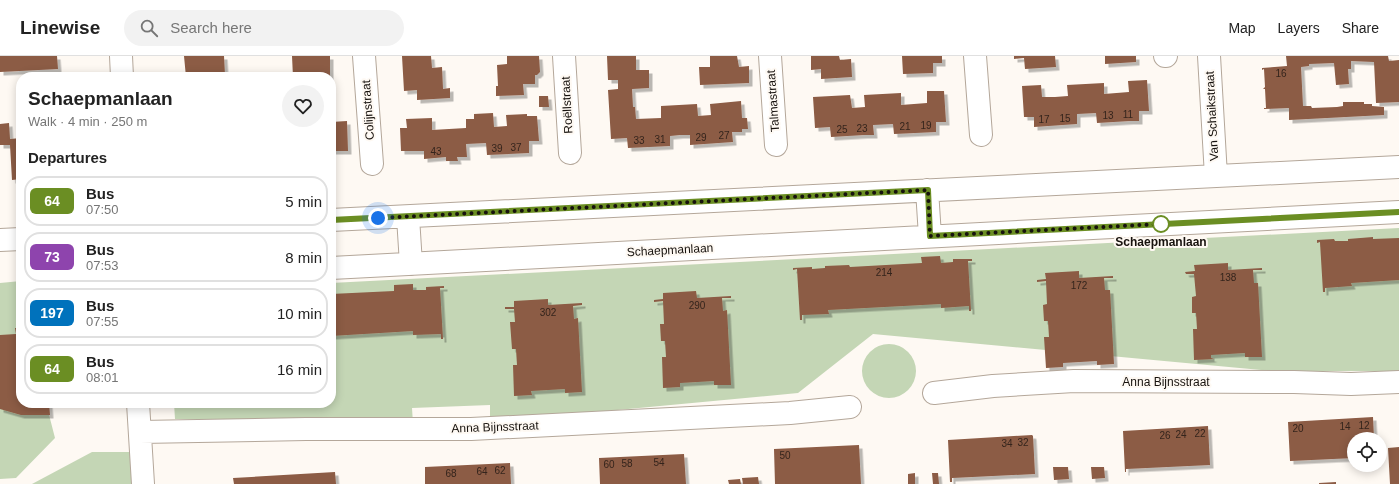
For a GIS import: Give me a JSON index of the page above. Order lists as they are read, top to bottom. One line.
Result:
{"streets":{"street":["Talmastraat","Roëllstraat","Colijnstraat","Van Schaikstraat","Schaepmanlaan","Anna Bijnsstraat"]},"places":["Schaepmanlaan"],"lines":["bus line 64"],"house_numbers":["16","11","13","15","17","19","21","23","25","27","29","31","33","37","39","43","214","138","172","290","302","12","14","20","22","24","26","32","34","50","54","58","60","62","64","68"],"page":{"header":"Linewise","search":"Search here","nav":["Map","Layers","Share"],"heading":[["Schaepmanlaan","Walk · 4 min · 250 m"],"Departures"],"list":[{"mark":"64","name":"Bus","note":"07:50","value":"5 min"},{"mark":"73","name":"Bus","note":"07:53","value":"8 min"},{"mark":"197","name":"Bus","note":"07:55","value":"10 min"},{"mark":"64","name":"Bus","note":"08:01","value":"16 min"}]}}
